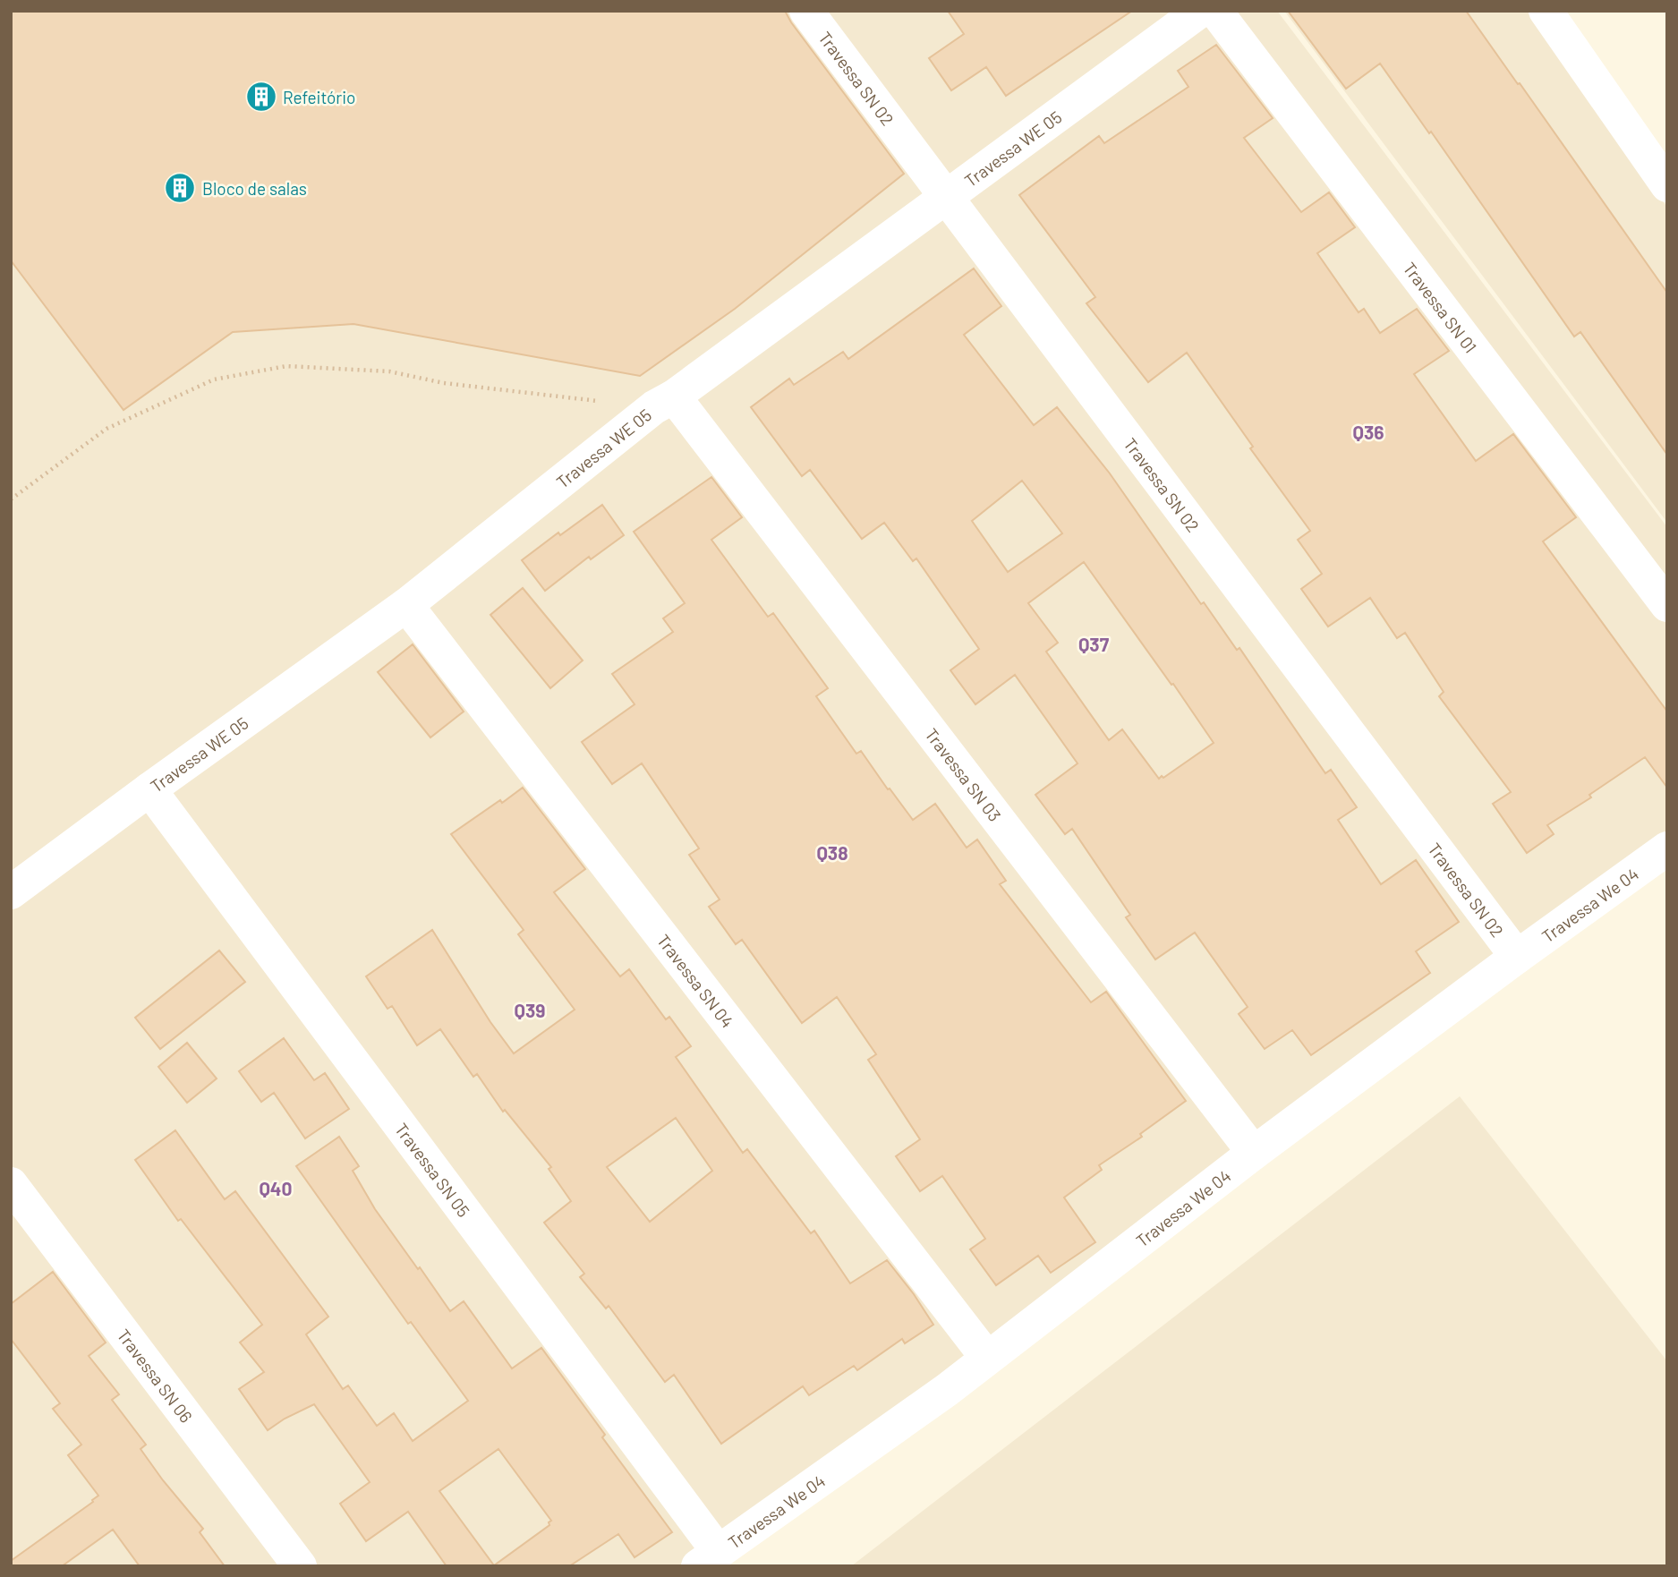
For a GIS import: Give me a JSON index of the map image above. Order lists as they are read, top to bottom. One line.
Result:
{"streets":{"street":["Travessa SN 02","Travessa WE 05","Travessa SN 01","Travessa SN 03","Travessa We 04","Travessa SN 04","Travessa SN 05","Travessa SN 06"]},"crossings":[["Travessa SN 02","Travessa WE 05"],["Travessa SN 02","Travessa We 04"],["Travessa WE 05","Travessa SN 03"],["Travessa WE 05","Travessa SN 04"],["Travessa WE 05","Travessa SN 05"],["Travessa SN 03","Travessa We 04"],["Travessa We 04","Travessa SN 04"],["Travessa We 04","Travessa SN 05"]],"districts":["Q36","Q37","Q38","Q39","Q40"],"places":{"building":["Refeitório","Bloco de salas"]}}
